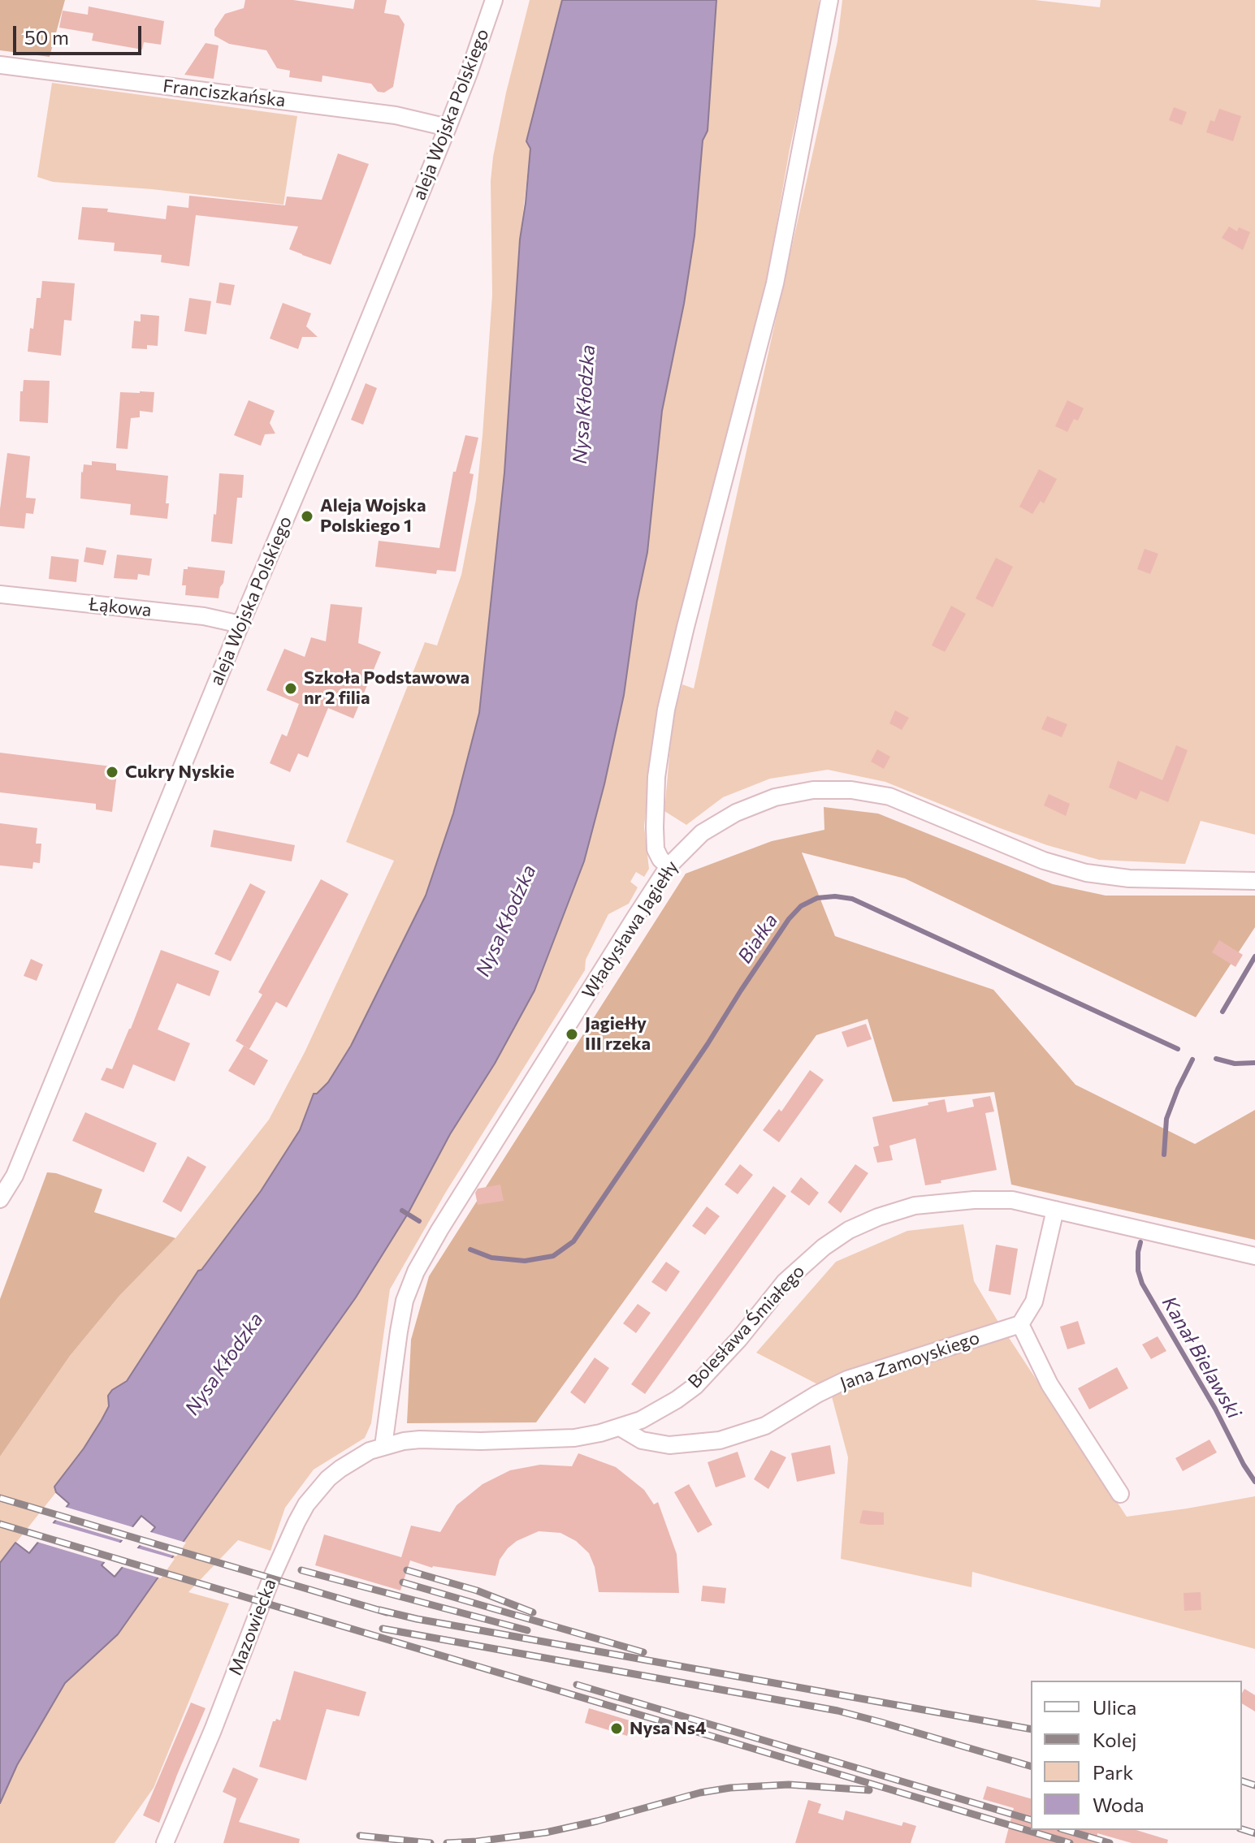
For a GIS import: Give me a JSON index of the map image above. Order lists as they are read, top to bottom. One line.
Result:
{"streets":{"street":["Franciszkańska","aleja Wojska Polskiego","Łąkowa","Władysława Jagiełły","Bolesława Śmiałego","Jana Zamoyskiego","Mazowiecka"]},"crossings":[["Franciszkańska","aleja Wojska Polskiego"],["aleja Wojska Polskiego","Łąkowa"],["Władysława Jagiełły","Bolesława Śmiałego"],["Władysława Jagiełły","Mazowiecka"],["Bolesława Śmiałego","Jana Zamoyskiego"],["Bolesława Śmiałego","Mazowiecka"]],"water":["Nysa Kłodzka","Białka","Kanał Bielawski"],"places":["Aleja Wojska Polskiego 1","Szkoła Podstawowa nr 2 filia","Cukry Nyskie","Jagiełły III rzeka","Nysa Ns4"],"legend":["Ulica","Kolej","Park","Woda"],"scale_bar":"50 m"}
